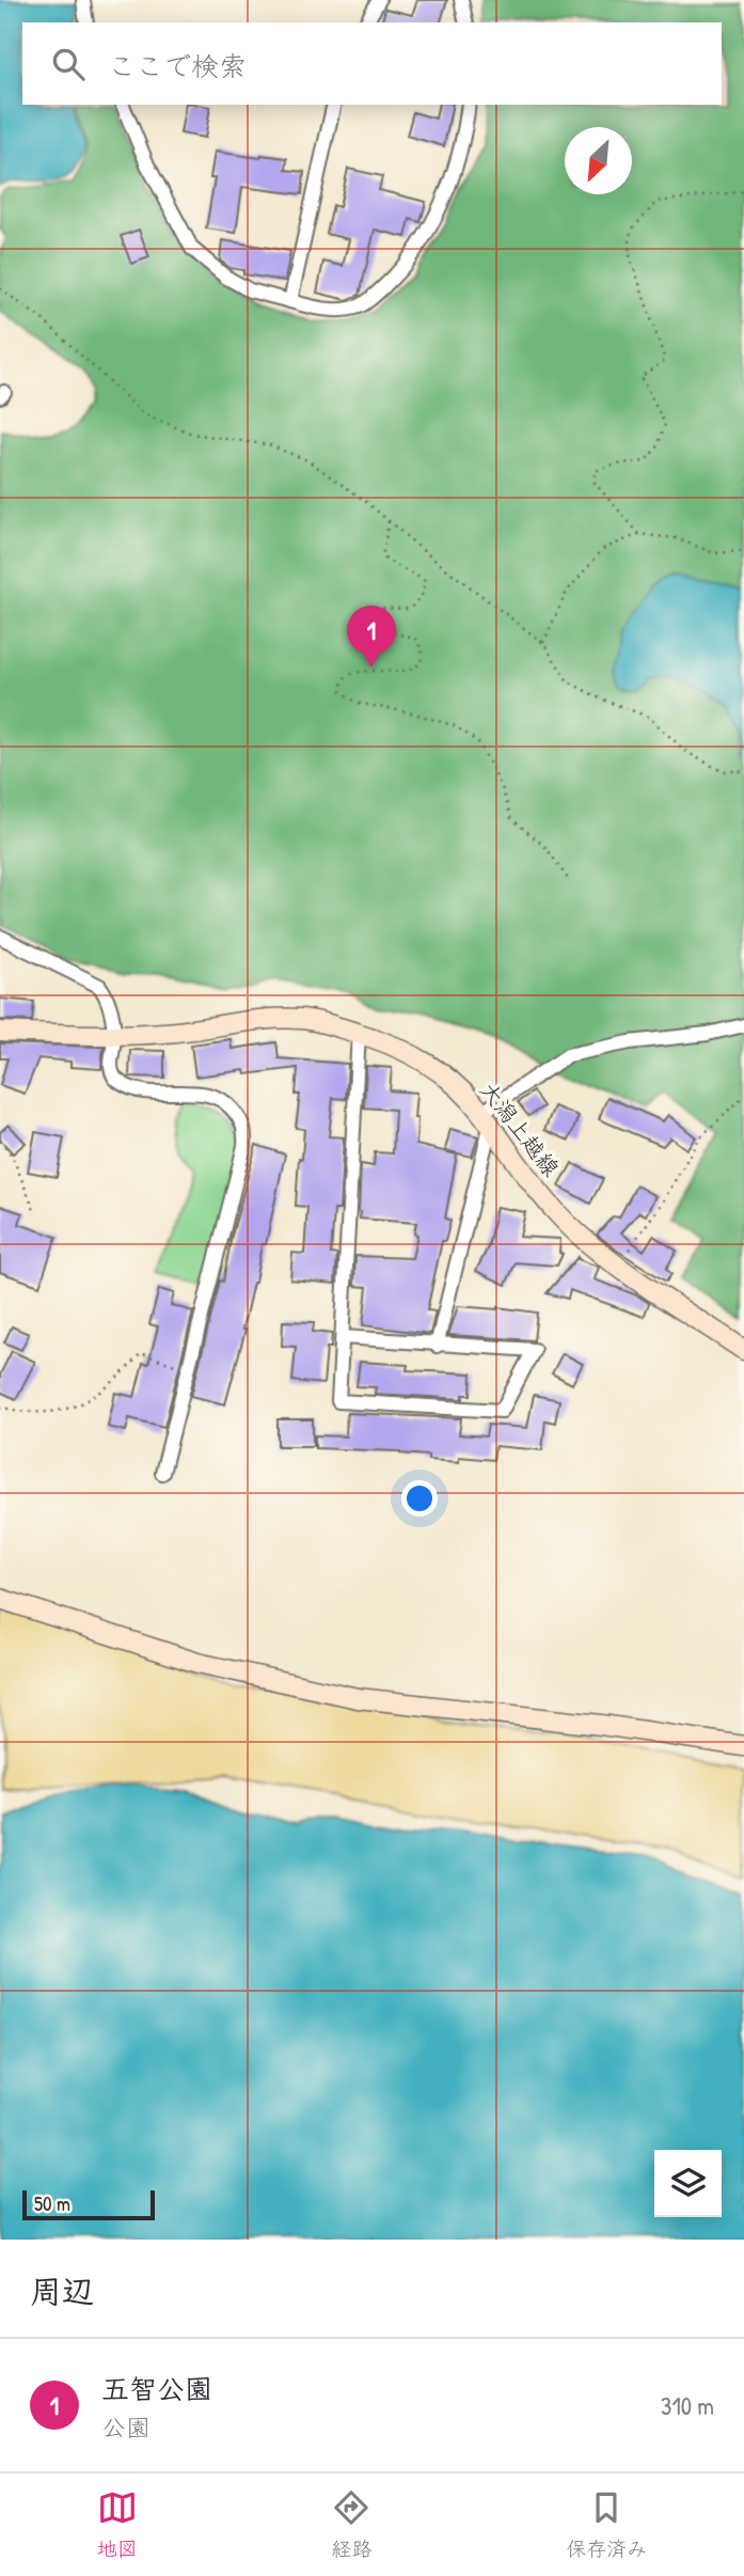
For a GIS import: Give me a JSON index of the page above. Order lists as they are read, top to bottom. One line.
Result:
{"streets":{"main road":["大潟上越線"]},"scale_bar":"50 m","north":"bottom left","page":{"search":"ここで検索","pins":"1","scale":"50 m","heading":"周辺","list":[{"mark":"1","name":"五智公園","note":"公園","value":"310 m"}],"nav":["地図","経路","保存済み"]}}
